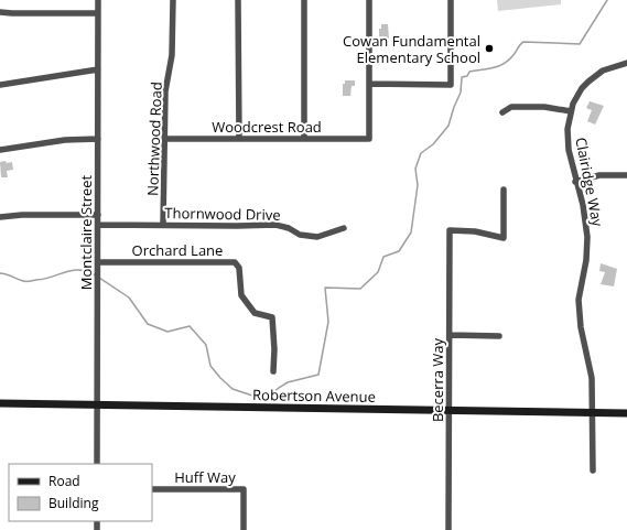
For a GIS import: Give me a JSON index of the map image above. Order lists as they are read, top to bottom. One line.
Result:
{"streets":{"street":["Woodcrest Road","Northwood Road","Clairidge Way","Thornwood Drive","Montclaire Street","Orchard Lane","Becerra Way","Robertson Avenue","Huff Way"]},"crossings":[["Woodcrest Road","Northwood Road"],["Northwood Road","Thornwood Drive"],["Clairidge Way","Robertson Avenue"],["Thornwood Drive","Montclaire Street"],["Montclaire Street","Orchard Lane"],["Montclaire Street","Robertson Avenue"],["Becerra Way","Robertson Avenue"]],"places":["Cowan Fundamental Elementary School"],"legend":["Road","Building"]}
